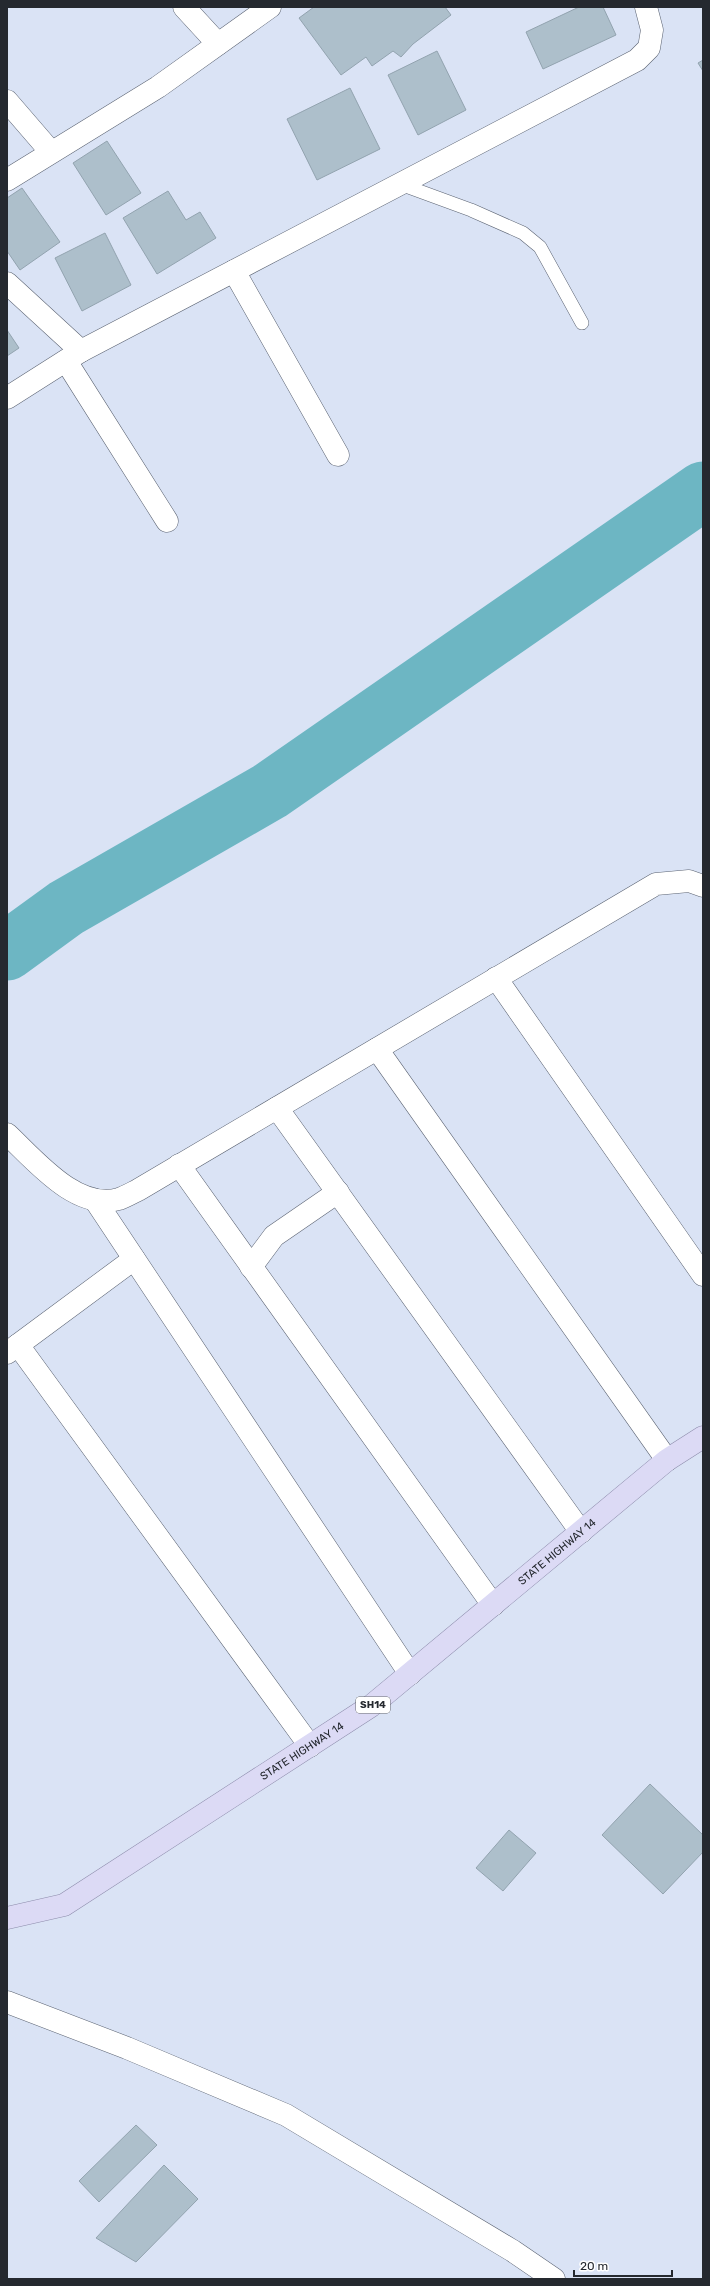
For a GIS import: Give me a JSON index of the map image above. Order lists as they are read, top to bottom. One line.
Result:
{"streets":{"main road":["STATE HIGHWAY 14","SH14"]},"scale_bar":"20 m"}
